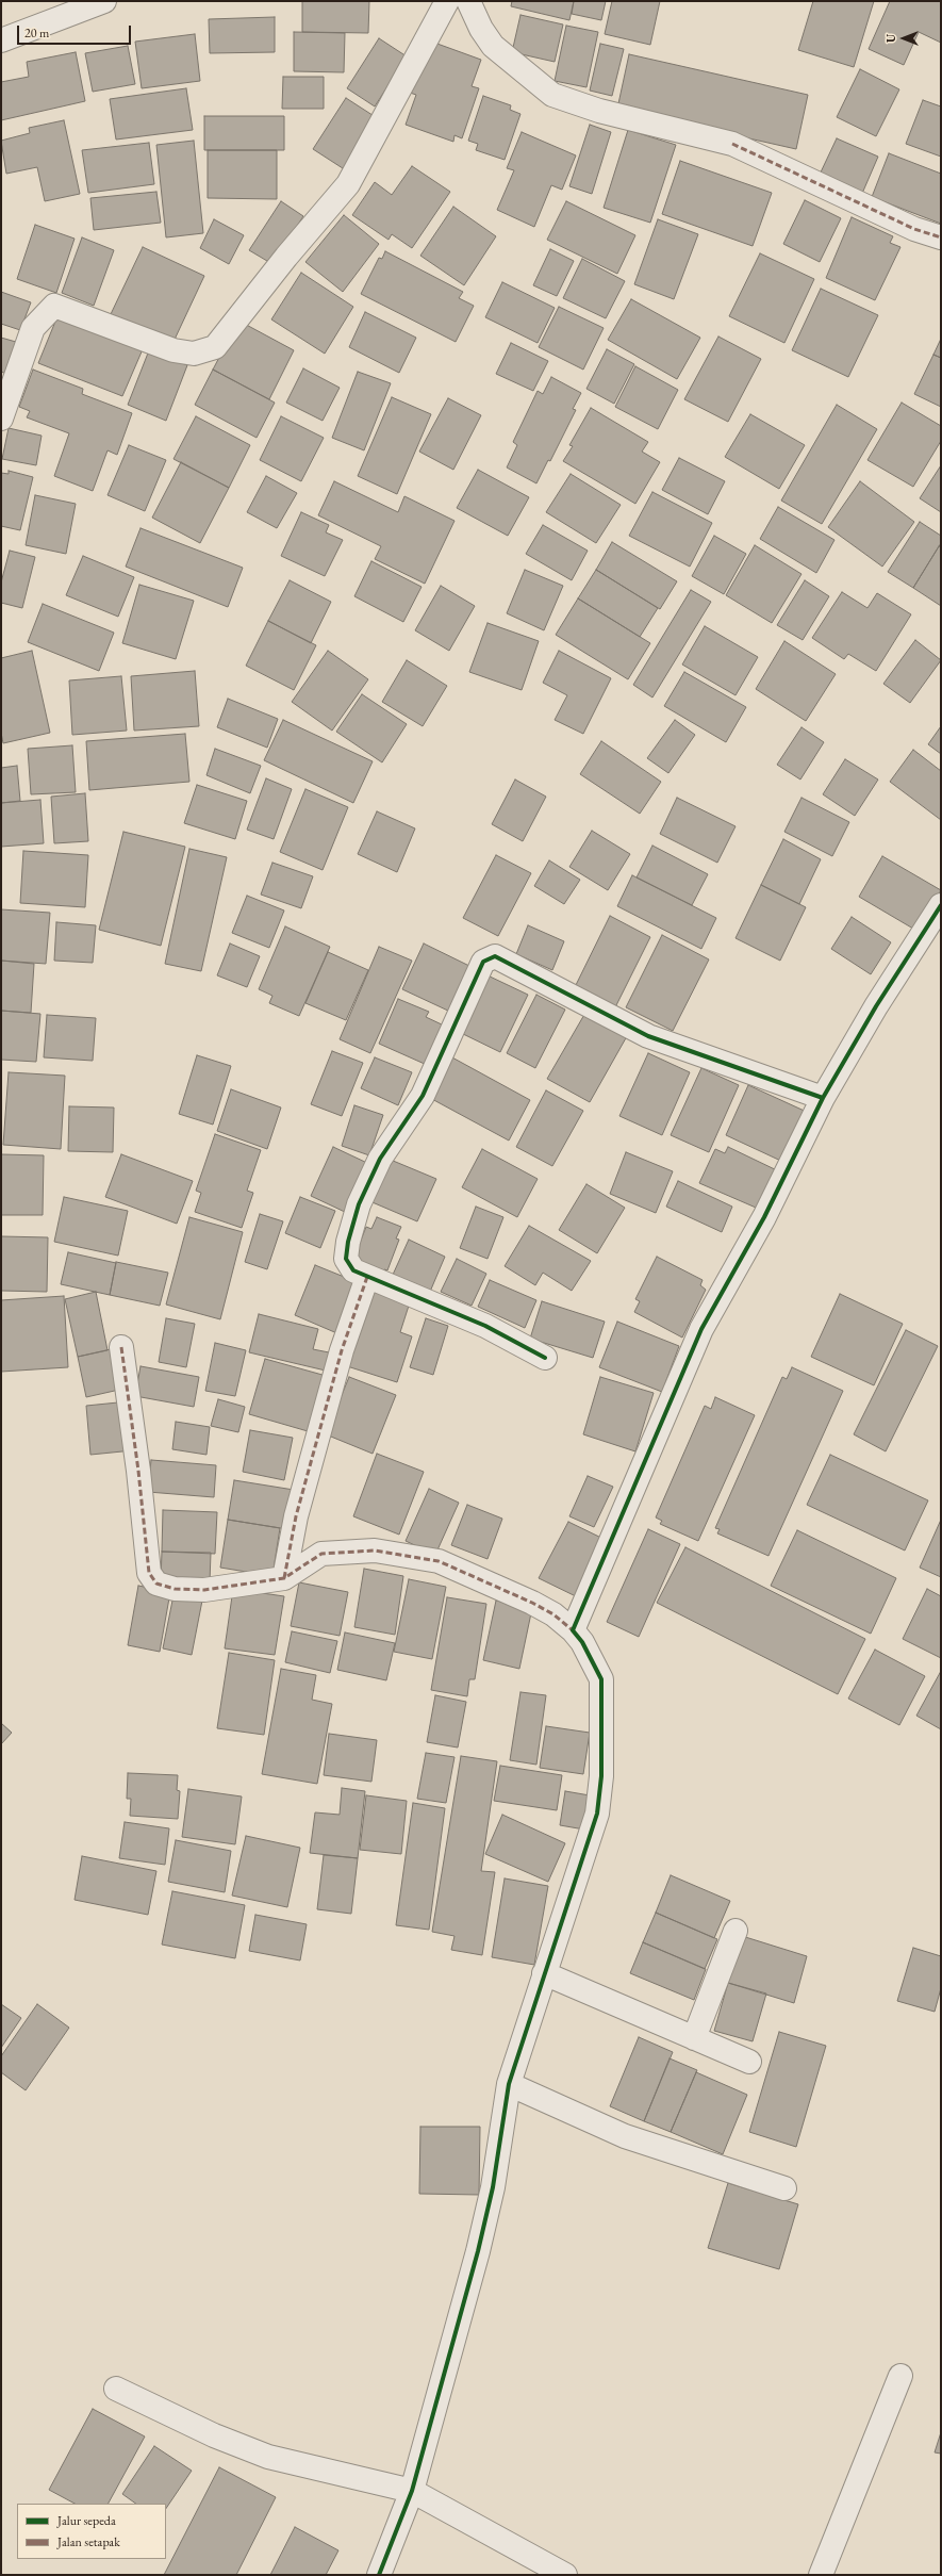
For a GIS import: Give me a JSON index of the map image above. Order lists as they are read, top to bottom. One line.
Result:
{"legend":["Jalur sepeda","Jalan setapak"],"scale_bar":"20 m","north":"left"}
